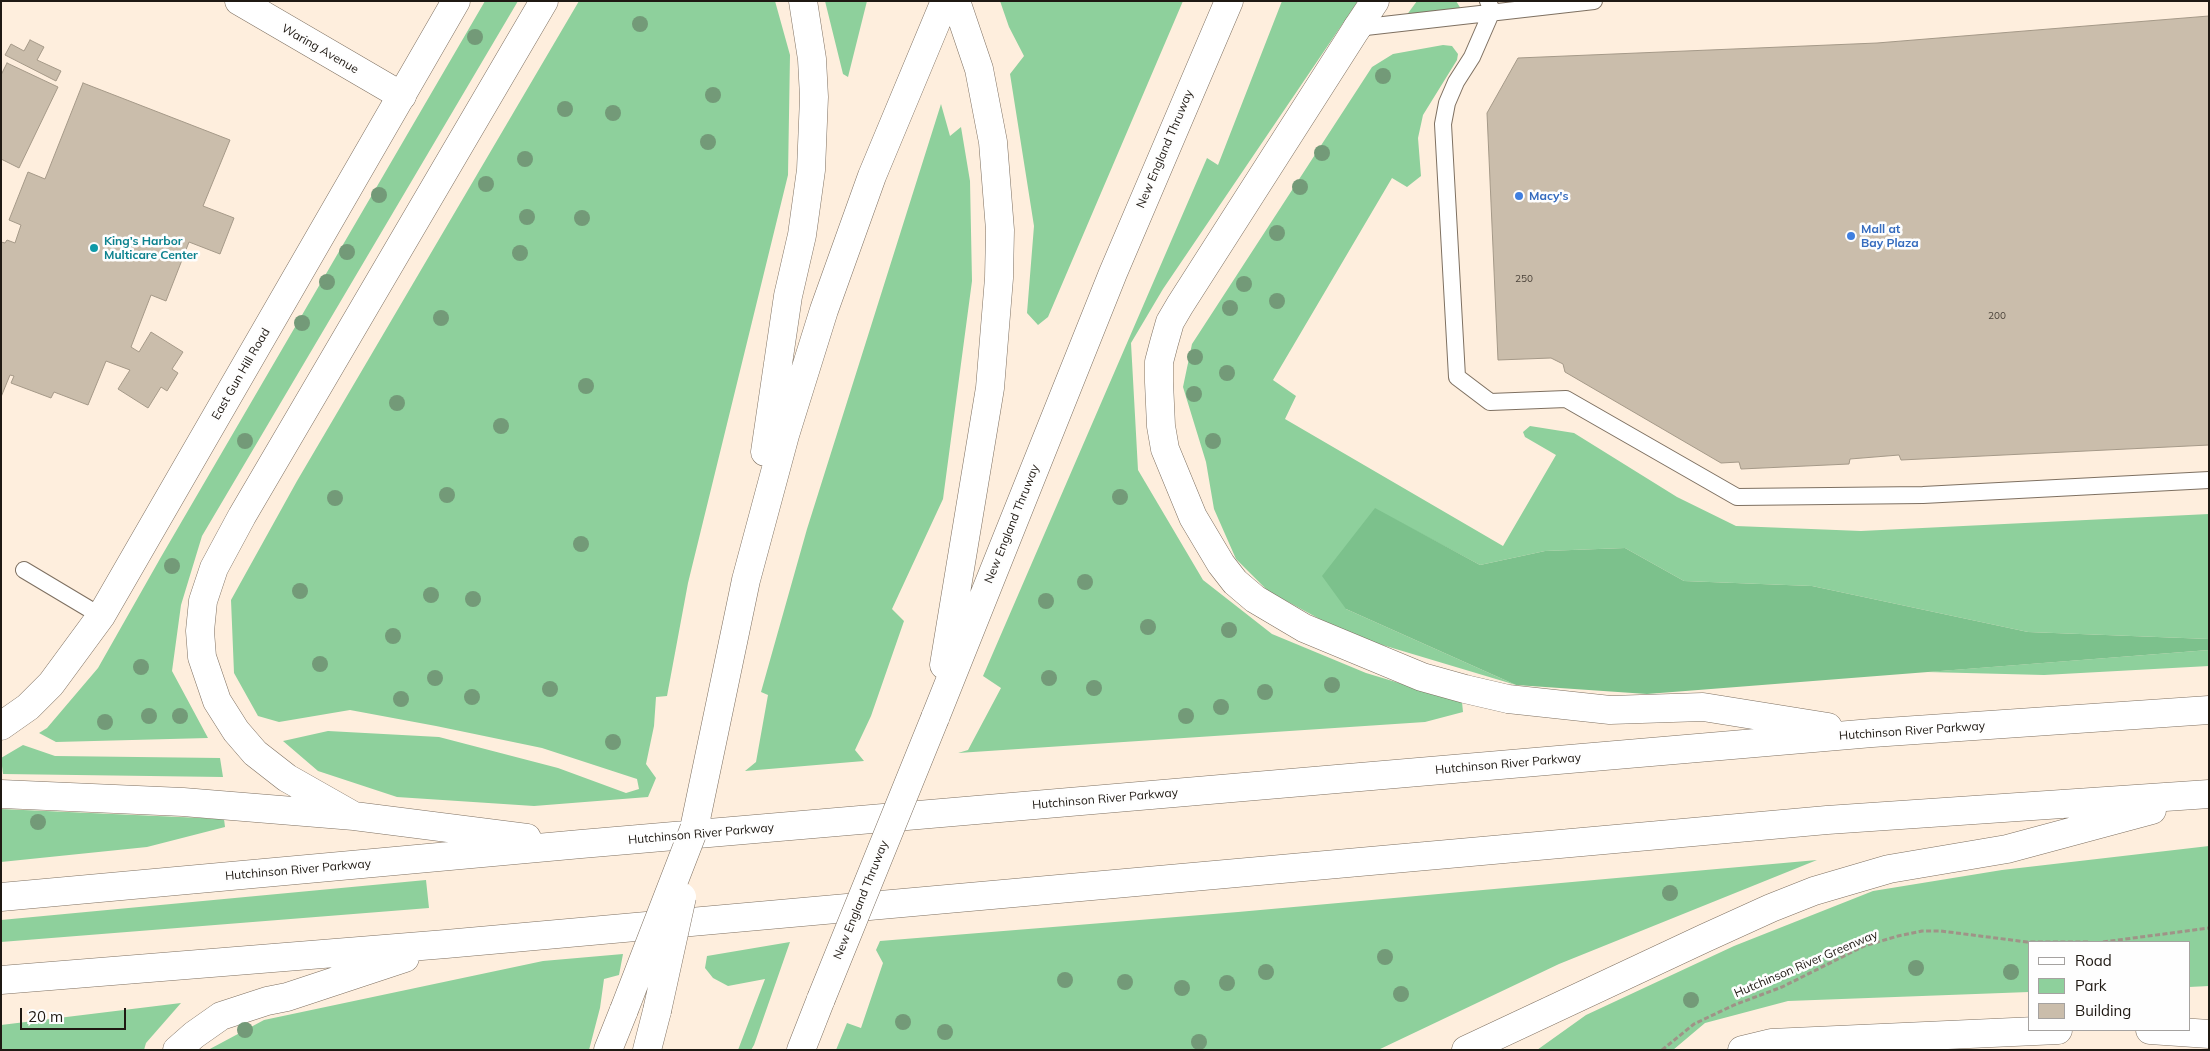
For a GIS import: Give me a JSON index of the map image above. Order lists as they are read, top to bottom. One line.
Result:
{"streets":{"main road":["Waring Avenue","New England Thruway","East Gun Hill Road","Hutchinson River Parkway"],"path":["Hutchinson River Greenway"]},"crossings":[["Waring Avenue","East Gun Hill Road"]],"places":["Macy's","Mall at Bay Plaza","King’s Harbor Multicare Center"],"house_numbers":["250","200"],"legend":["Road","Park","Building"],"scale_bar":"20 m"}
